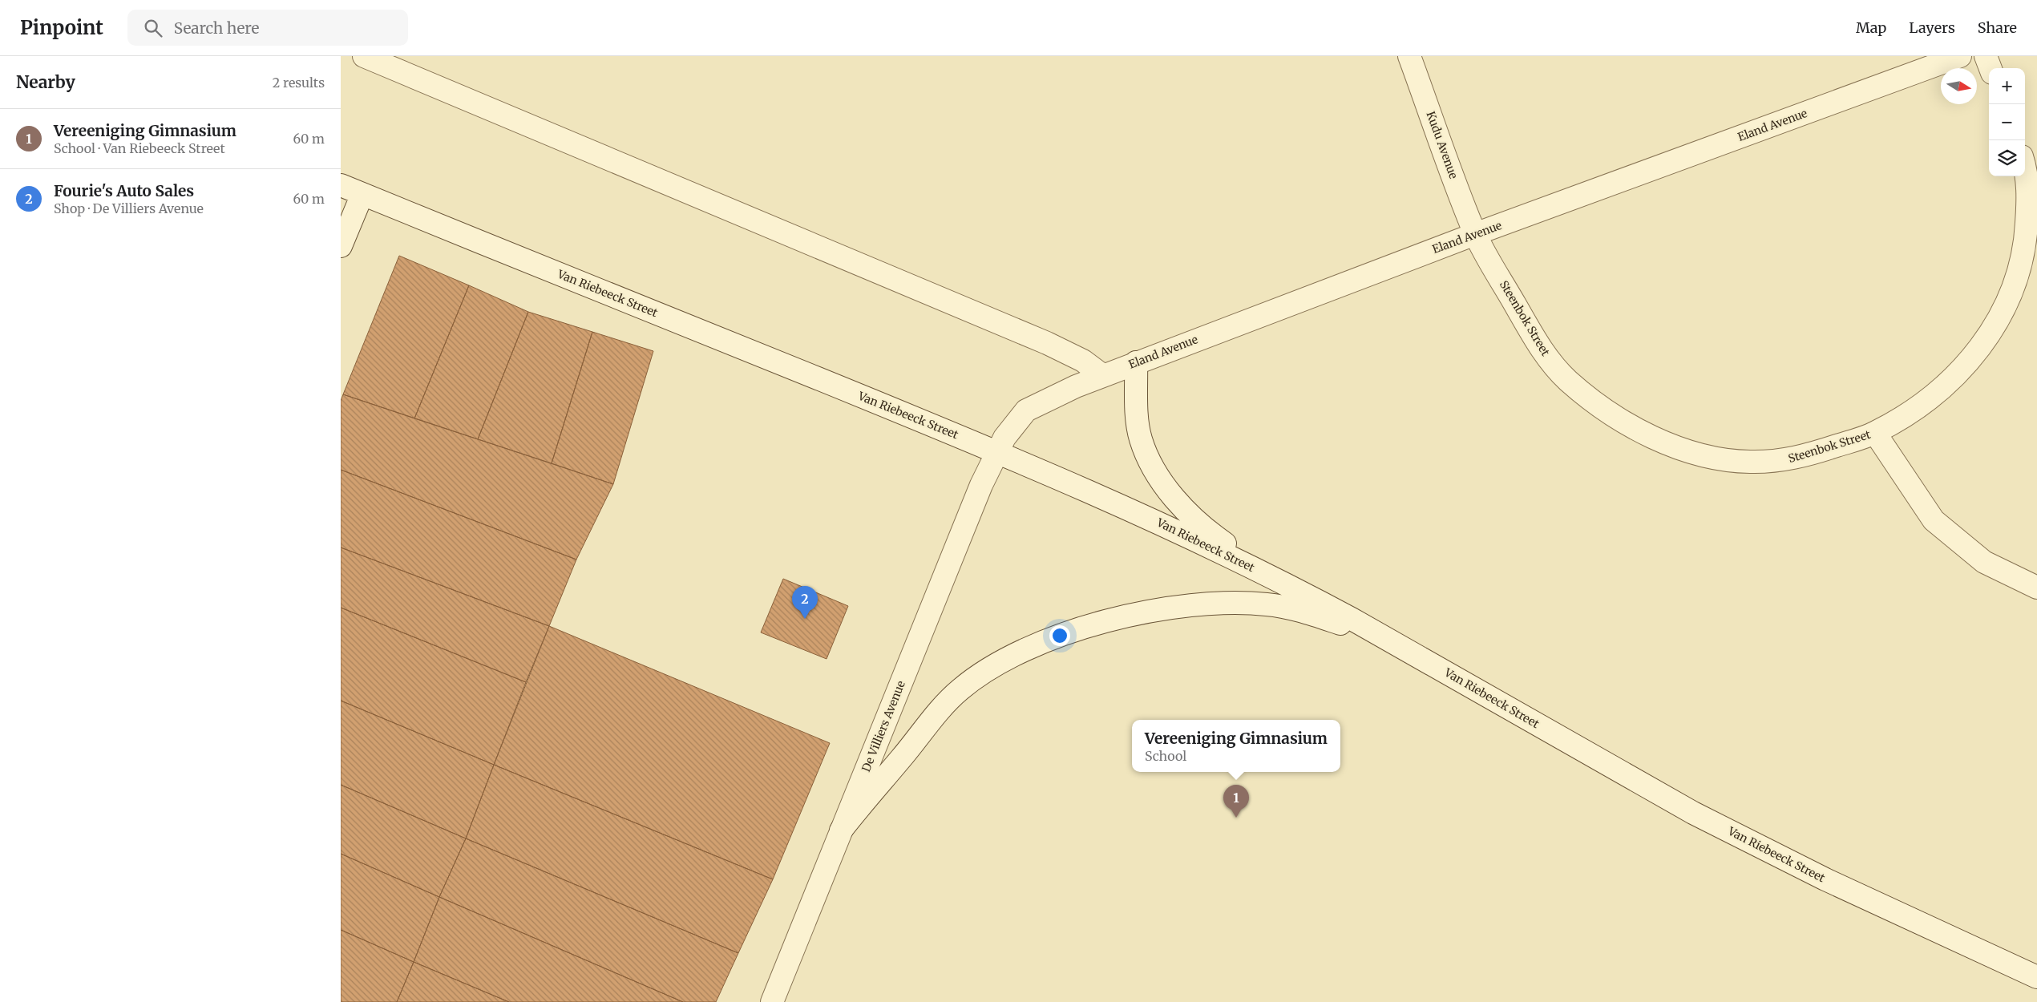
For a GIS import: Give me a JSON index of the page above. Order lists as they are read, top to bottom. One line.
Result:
{"streets":{"street":["Eland Avenue","Kudu Avenue","Van Riebeeck Street","Steenbok Street","De Villiers Avenue"]},"crossings":[["Eland Avenue","Kudu Avenue"],["Eland Avenue","Van Riebeeck Street"],["Eland Avenue","Steenbok Street"],["Eland Avenue","De Villiers Avenue"],["Kudu Avenue","Steenbok Street"],["Van Riebeeck Street","De Villiers Avenue"]],"north":"right","page":{"header":"Pinpoint","search":"Search here","nav":["Map","Layers","Share"],"heading":["Nearby","2 results"],"map_buttons":["+","−"],"list":[{"mark":"1","name":"Vereeniging Gimnasium","note":"School · Van Riebeeck Street","value":"60 m"},{"mark":"2","name":"Fourie's Auto Sales","note":"Shop · De Villiers Avenue","value":"60 m"}],"pins":["2","1"],"popup":["Vereeniging Gimnasium","School"]}}
